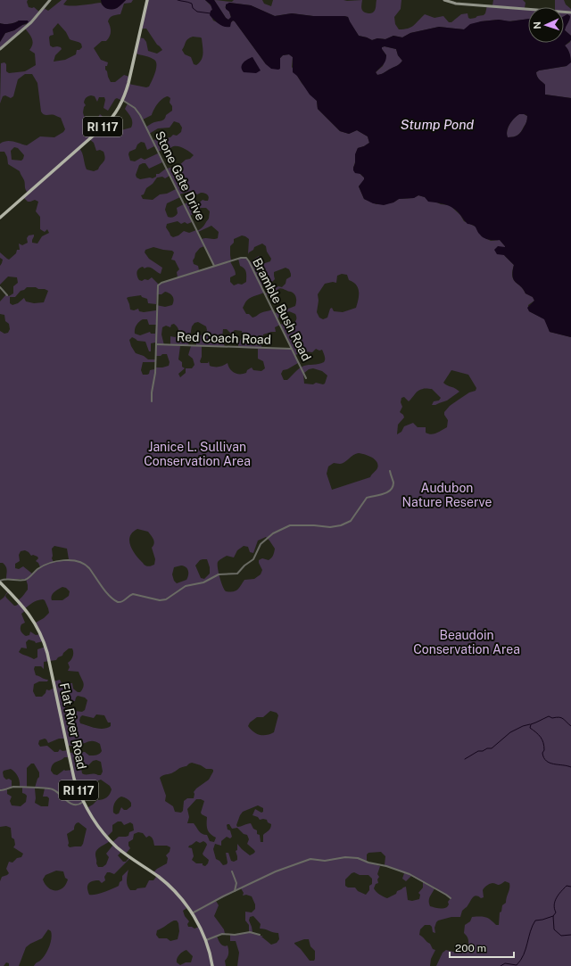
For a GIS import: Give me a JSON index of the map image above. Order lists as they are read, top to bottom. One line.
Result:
{"streets":{"main road":["RI 117","Flat River Road"],"street":["Stone Gate Drive","Bramble Bush Road","Red Coach Road"]},"crossings":[["RI 117","Stone Gate Drive"],["Stone Gate Drive","Bramble Bush Road"],["Bramble Bush Road","Red Coach Road"]],"water":["Stump Pond"],"parks":["Janice L. Sullivan Conservation Area","Audubon Nature Reserve","Beaudoin Conservation Area"],"scale_bar":"200 m","north":"left"}
